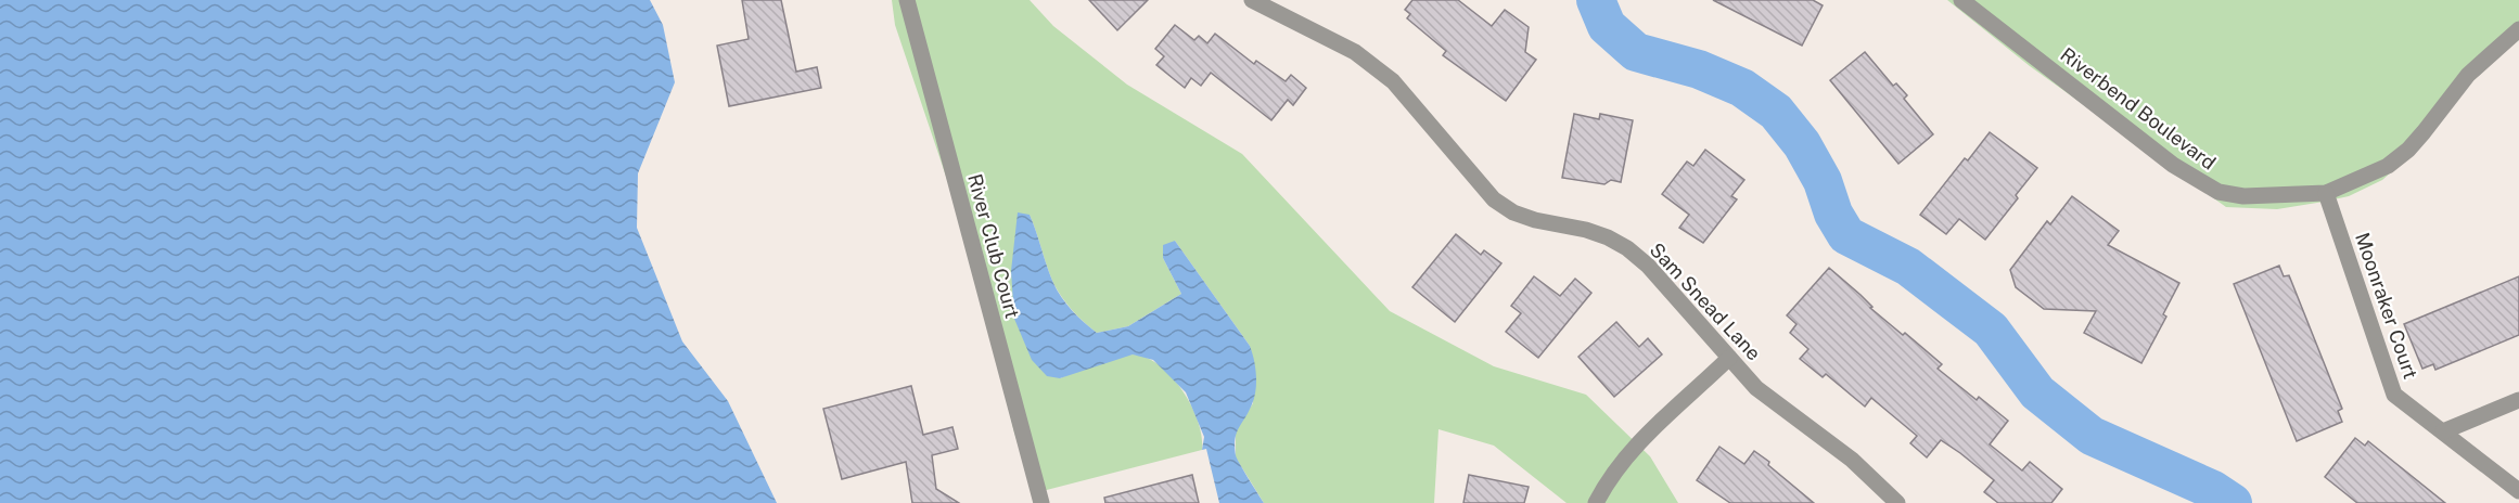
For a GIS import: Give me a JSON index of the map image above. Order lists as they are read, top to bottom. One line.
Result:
{"streets":{"street":["Riverbend Boulevard","River Club Court","Sam Snead Lane","Moonraker Court"]},"crossings":[["Riverbend Boulevard","Moonraker Court"]]}
